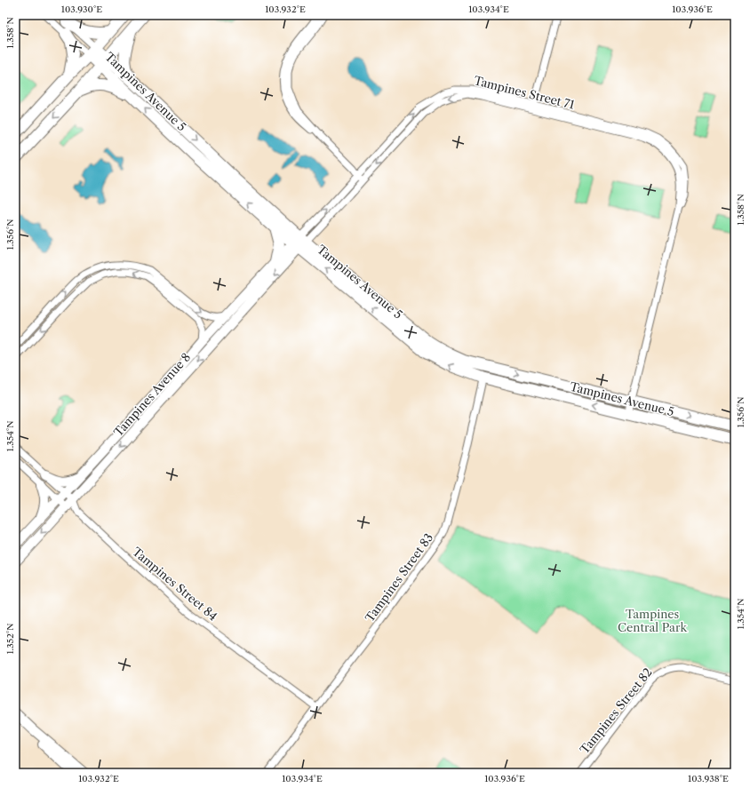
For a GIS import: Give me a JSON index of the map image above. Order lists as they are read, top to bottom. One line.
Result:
{"streets":{"main road":["Tampines Avenue 5"],"street":["Tampines Street 71","Tampines Avenue 8","Tampines Street 83","Tampines Street 84","Tampines Street 82"]},"crossings":[["Tampines Avenue 5","Tampines Street 71"],["Tampines Avenue 5","Tampines Avenue 8"],["Tampines Avenue 5","Tampines Street 83"],["Tampines Street 71","Tampines Avenue 8"],["Tampines Avenue 8","Tampines Street 84"],["Tampines Street 83","Tampines Street 84"]],"parks":["Tampines Central Park"],"coordinates":["103.930°E","103.932°E","103.934°E","103.936°E","1.358°N","1.356°N","1.354°N","1.352°N","103.938°E"]}
